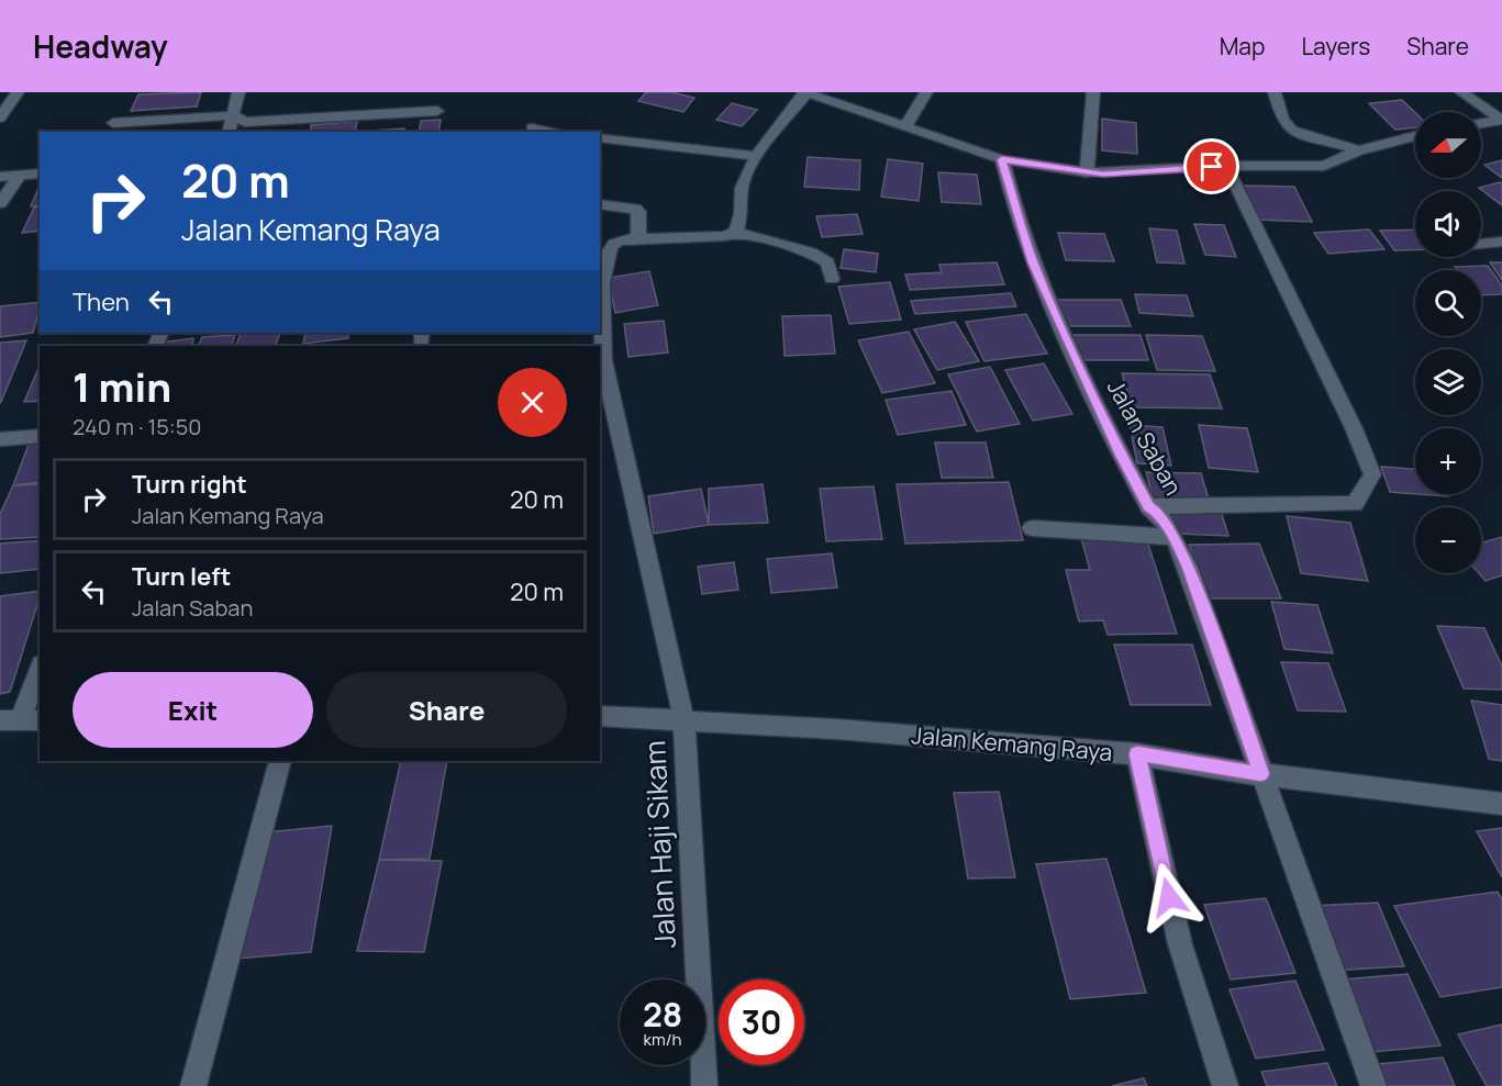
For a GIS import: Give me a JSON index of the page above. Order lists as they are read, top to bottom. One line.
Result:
{"streets":{"street":["Jalan Saban","Jalan Kemang Raya","Jalan Haji Sikam"]},"crossings":[["Jalan Saban","Jalan Kemang Raya"],["Jalan Kemang Raya","Jalan Haji Sikam"]],"north":"left","page":{"header":"Headway","nav":["Map","Layers","Share"],"map_buttons":["+","−"],"turn":["20 m","Jalan Kemang Raya"],"then":"Then","heading":["1 min","240 m · 15:50"],"list":[{"name":"Turn right","note":"Jalan Kemang Raya","value":"20 m"},{"name":"Turn left","note":"Jalan Saban","value":"20 m"}],"buttons":["Exit","Share"],"speed":"28 km/h","limit":"30"}}
